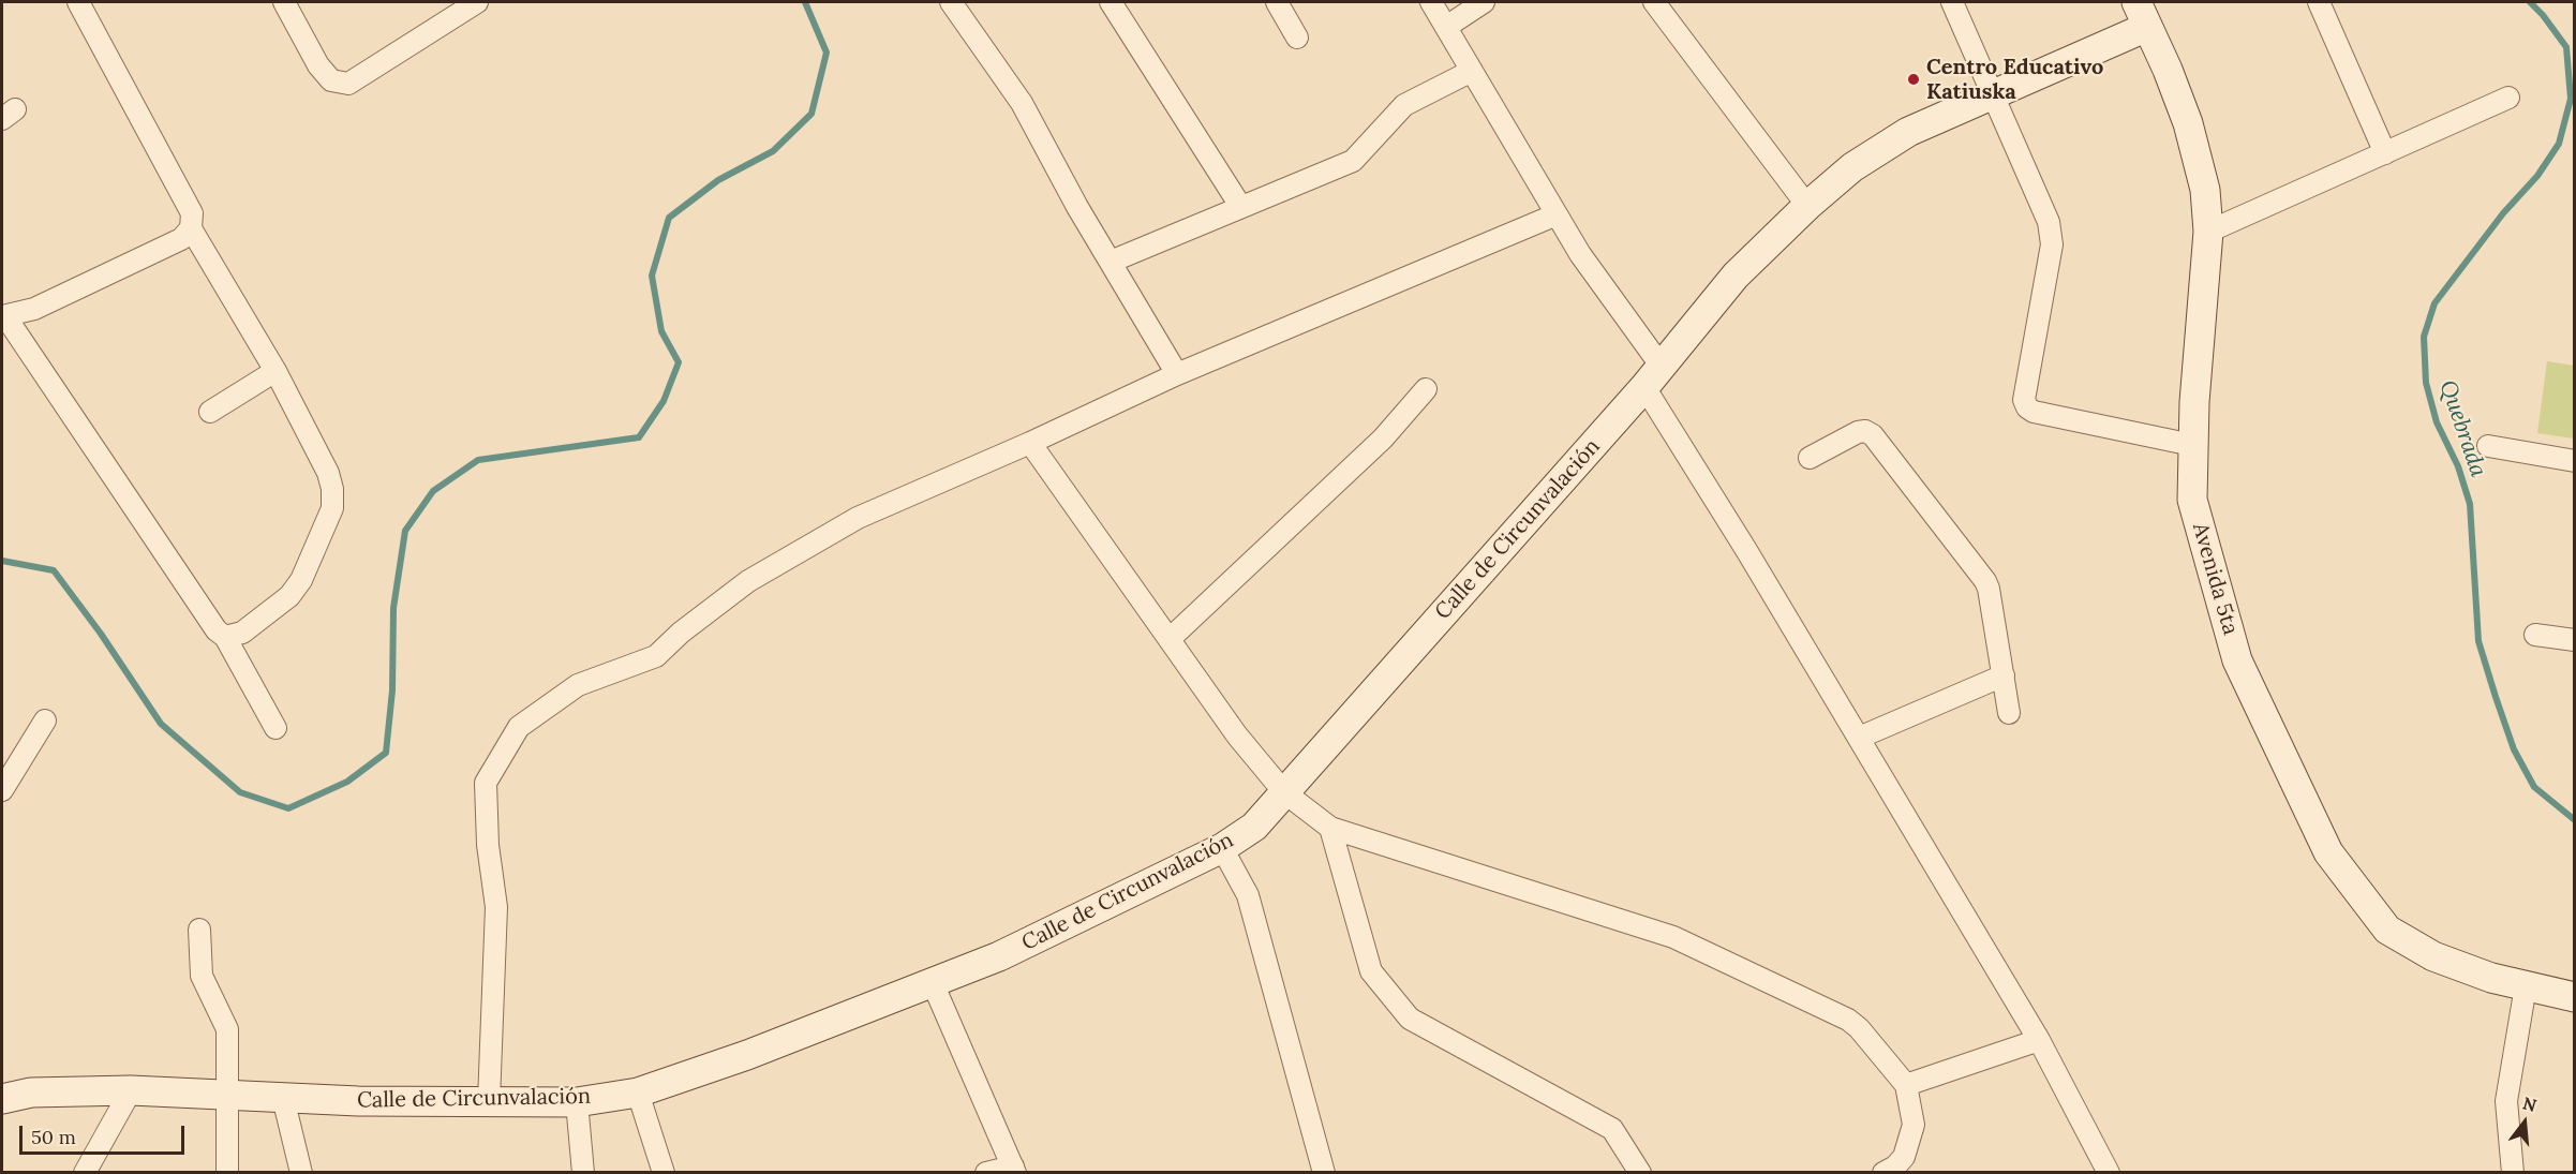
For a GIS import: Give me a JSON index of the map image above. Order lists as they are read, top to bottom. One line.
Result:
{"streets":{"street":["Calle de Circunvalación","Avenida 5ta"]},"crossings":[["Calle de Circunvalación","Avenida 5ta"]],"water":["Quebrada"],"places":["Centro Educativo Katiuska"],"scale_bar":"50 m","north":"top"}
